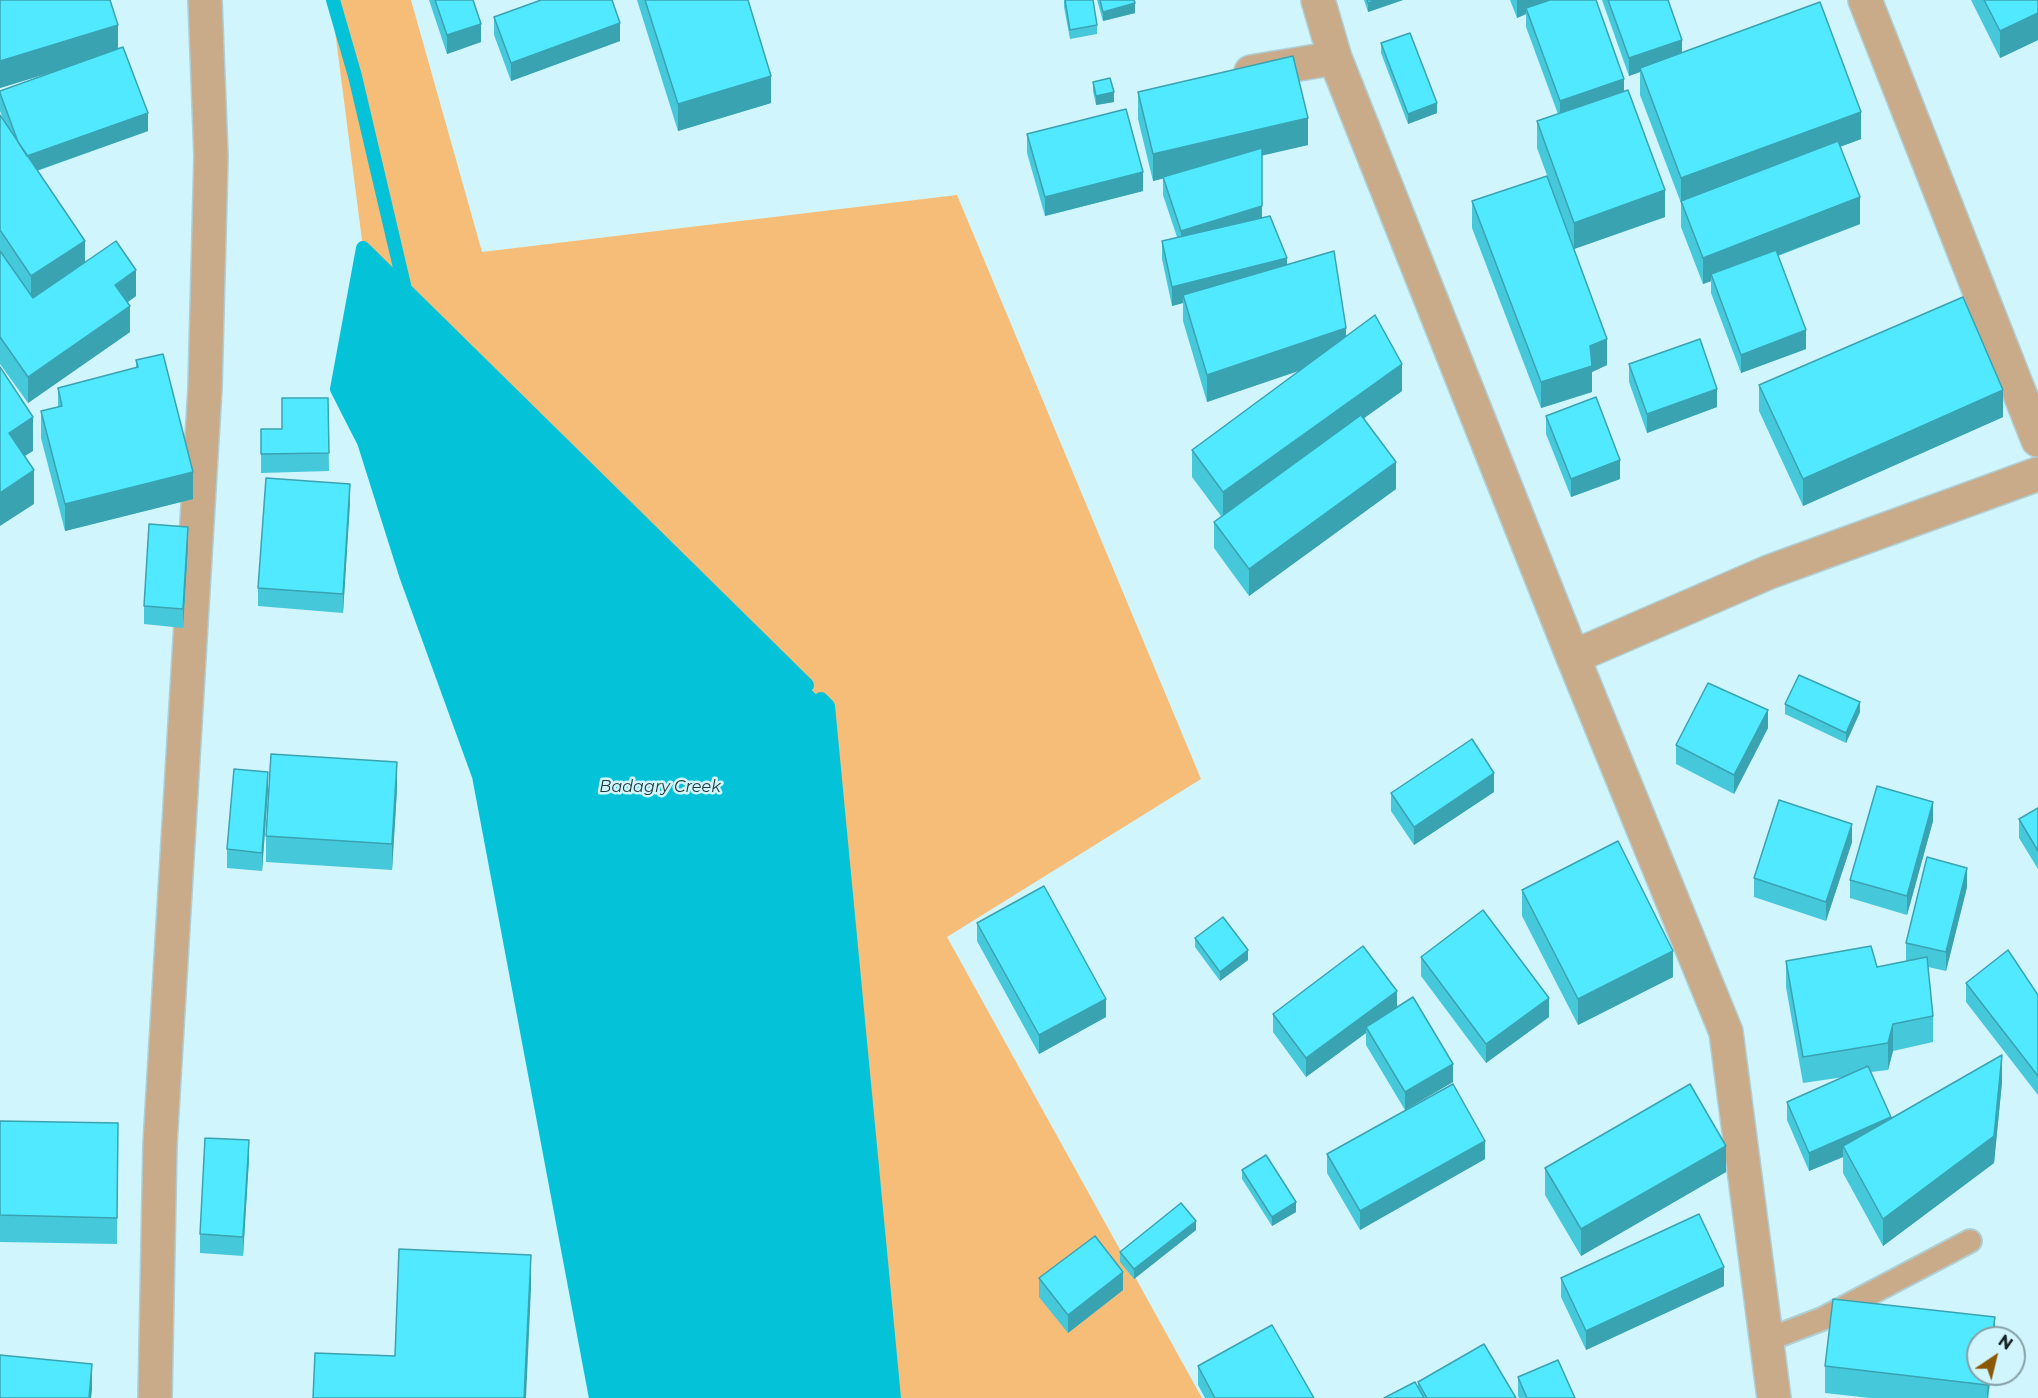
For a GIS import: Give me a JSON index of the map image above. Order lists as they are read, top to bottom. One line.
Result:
{"water":["Badagry Creek"],"north":"top right"}
